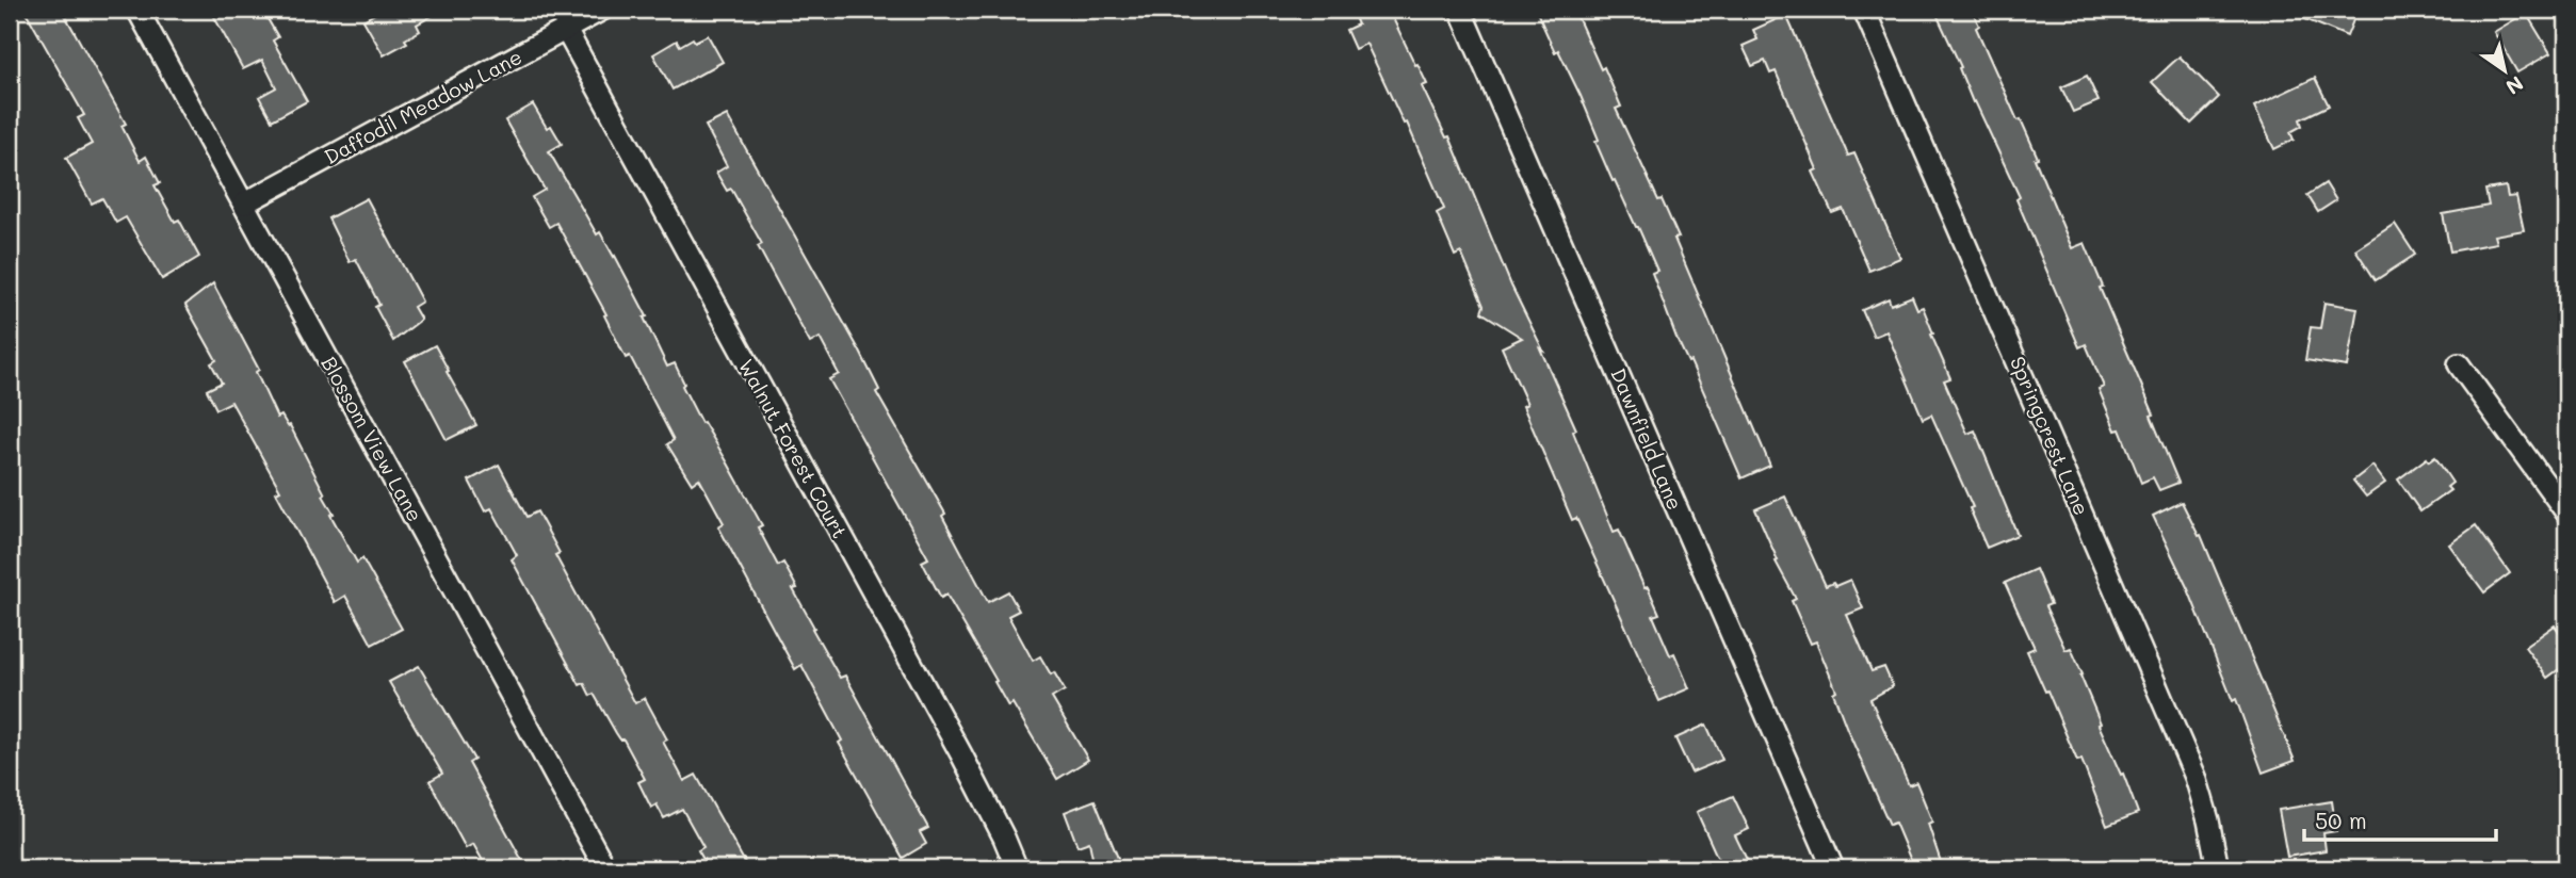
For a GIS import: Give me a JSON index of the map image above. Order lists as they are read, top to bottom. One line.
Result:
{"streets":{"street":["Daffodil Meadow Lane","Springcrest Lane","Blossom View Lane","Dawnfield Lane","Walnut Forest Court"]},"crossings":[["Daffodil Meadow Lane","Blossom View Lane"],["Daffodil Meadow Lane","Walnut Forest Court"]],"scale_bar":"50 m","north":"bottom right"}
